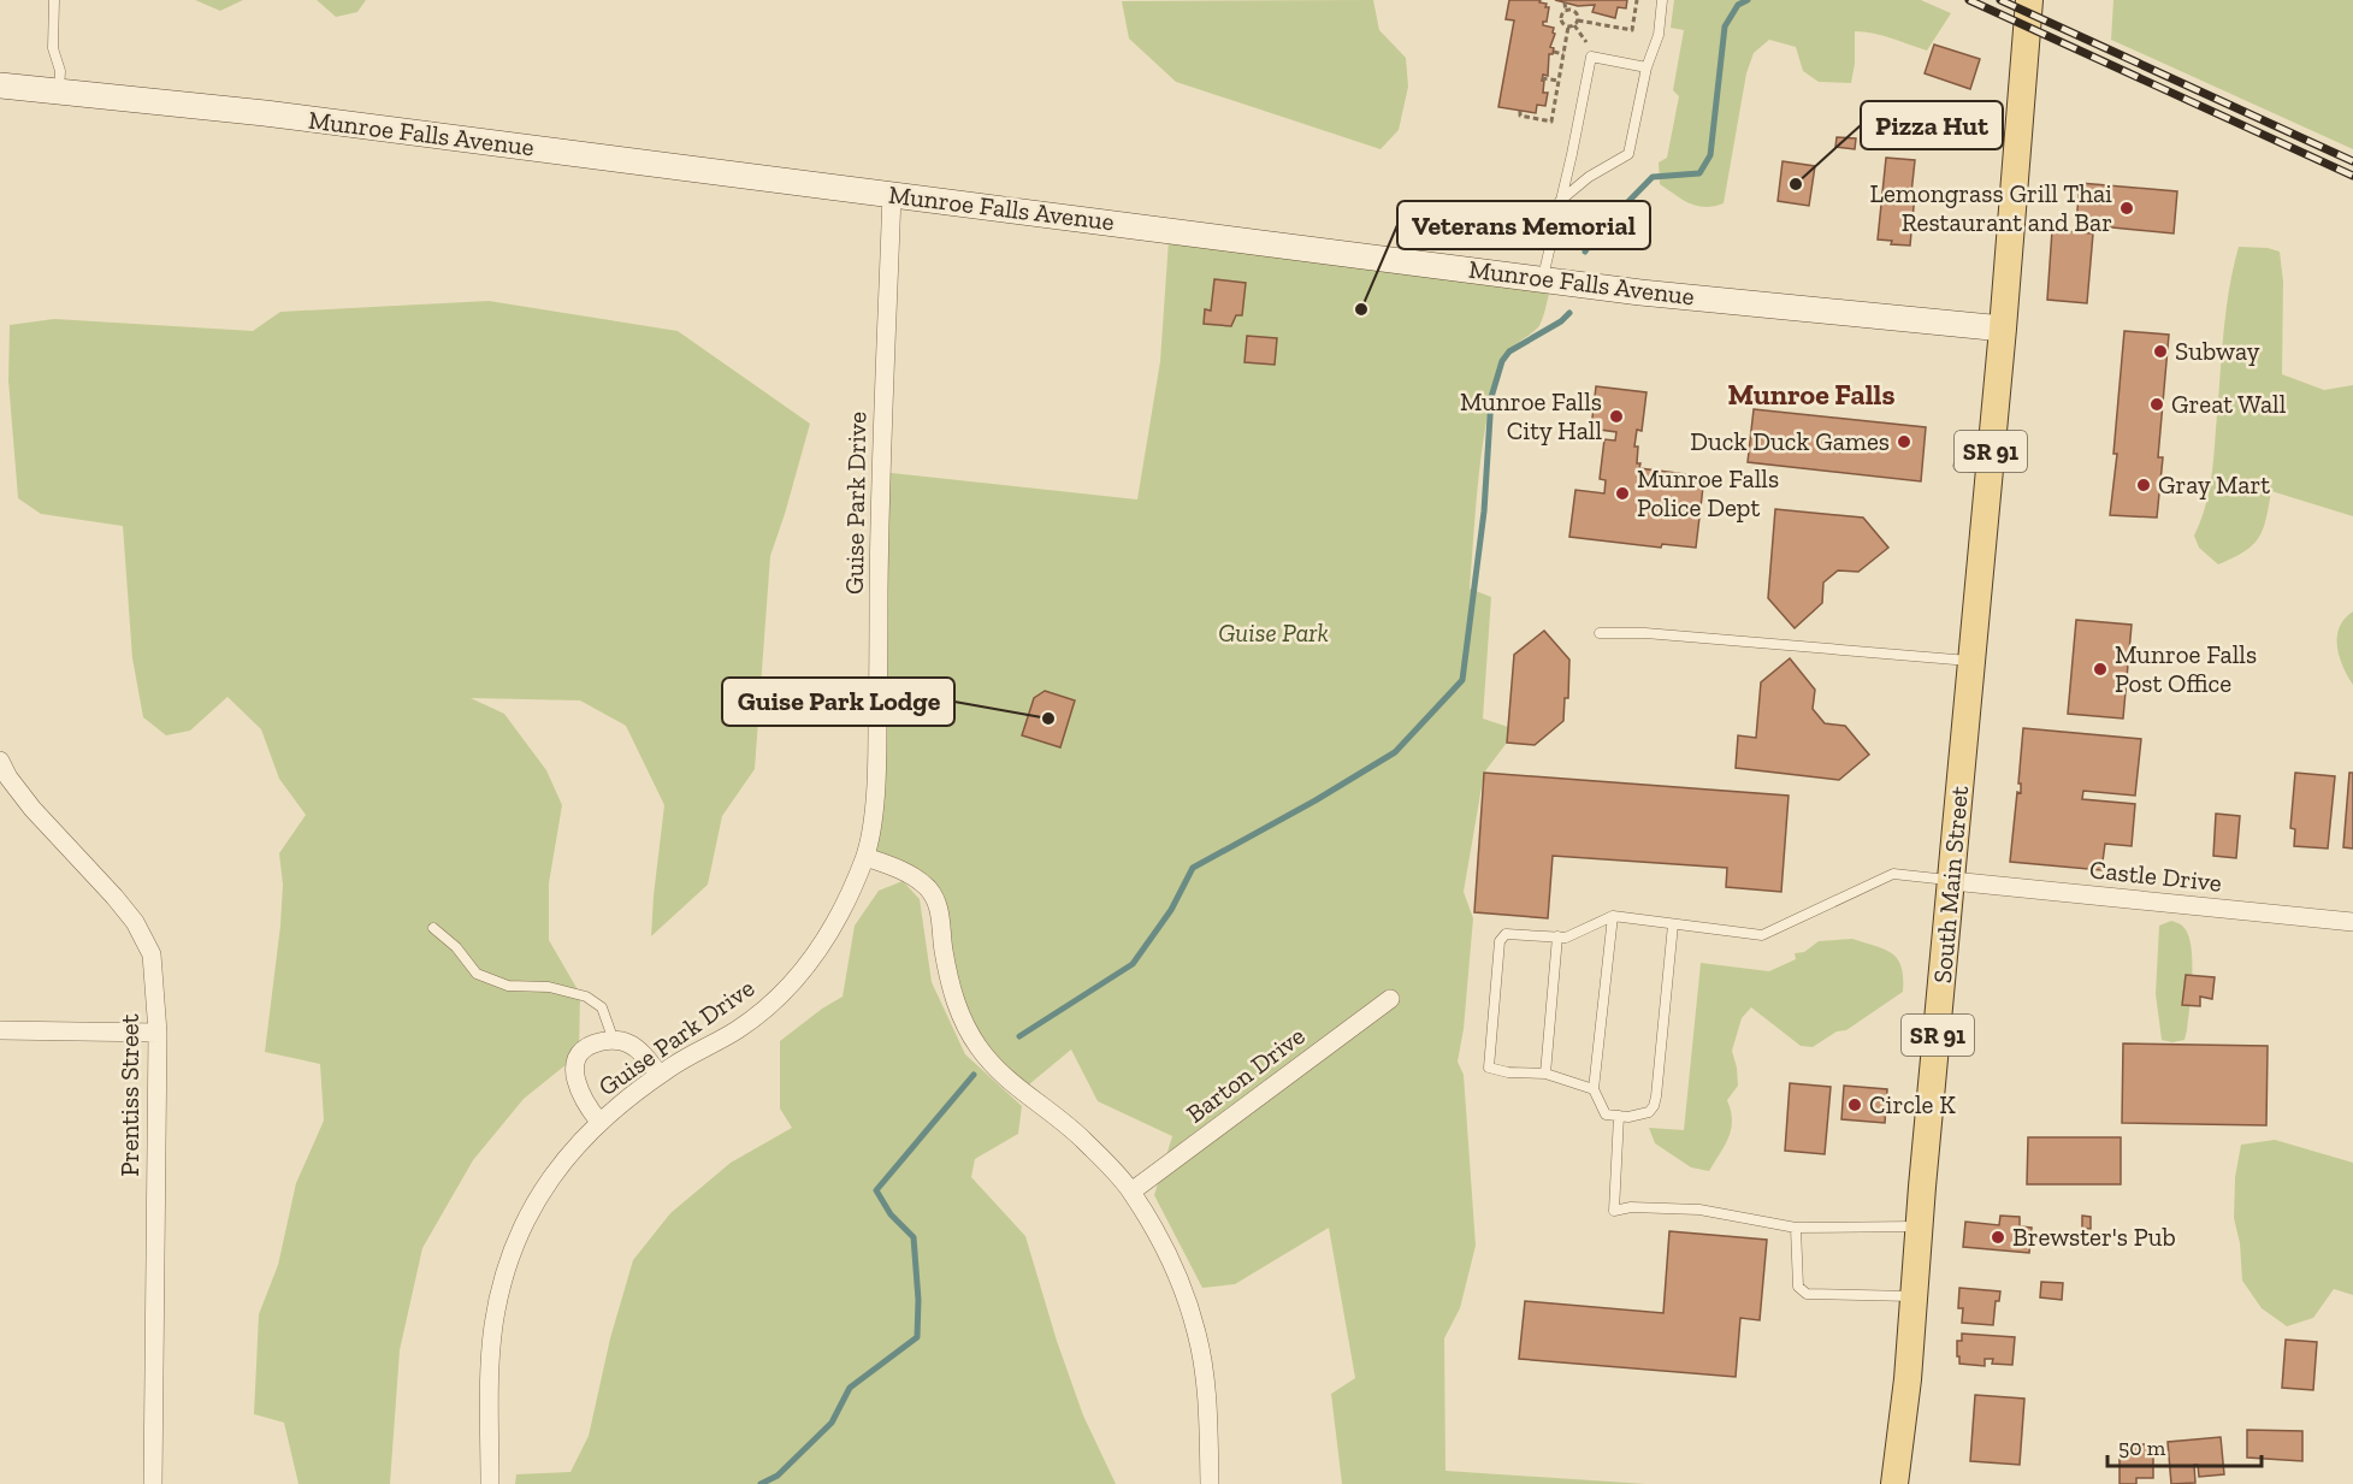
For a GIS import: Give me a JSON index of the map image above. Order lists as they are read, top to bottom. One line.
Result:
{"streets":{"main road":["SR 91","South Main Street"],"street":["Munroe Falls Avenue","Guise Park Drive","Castle Drive","Barton Drive","Prentiss Street"]},"crossings":[["Munroe Falls Avenue","SR 91"],["Munroe Falls Avenue","Guise Park Drive"],["Munroe Falls Avenue","South Main Street"],["SR 91","South Main Street"],["Castle Drive","South Main Street"]],"districts":["Munroe Falls"],"parks":["Guise Park"],"places":["Pizza Hut","Lemongrass Grill Thai Restaurant and Bar","Veterans Memorial","Subway","Great Wall","Munroe Falls City Hall","Duck Duck Games","Gray Mart","Munroe Falls Police Dept","Munroe Falls Post Office","Guise Park Lodge","Circle K","Brewster's Pub"],"scale_bar":"50 m"}
